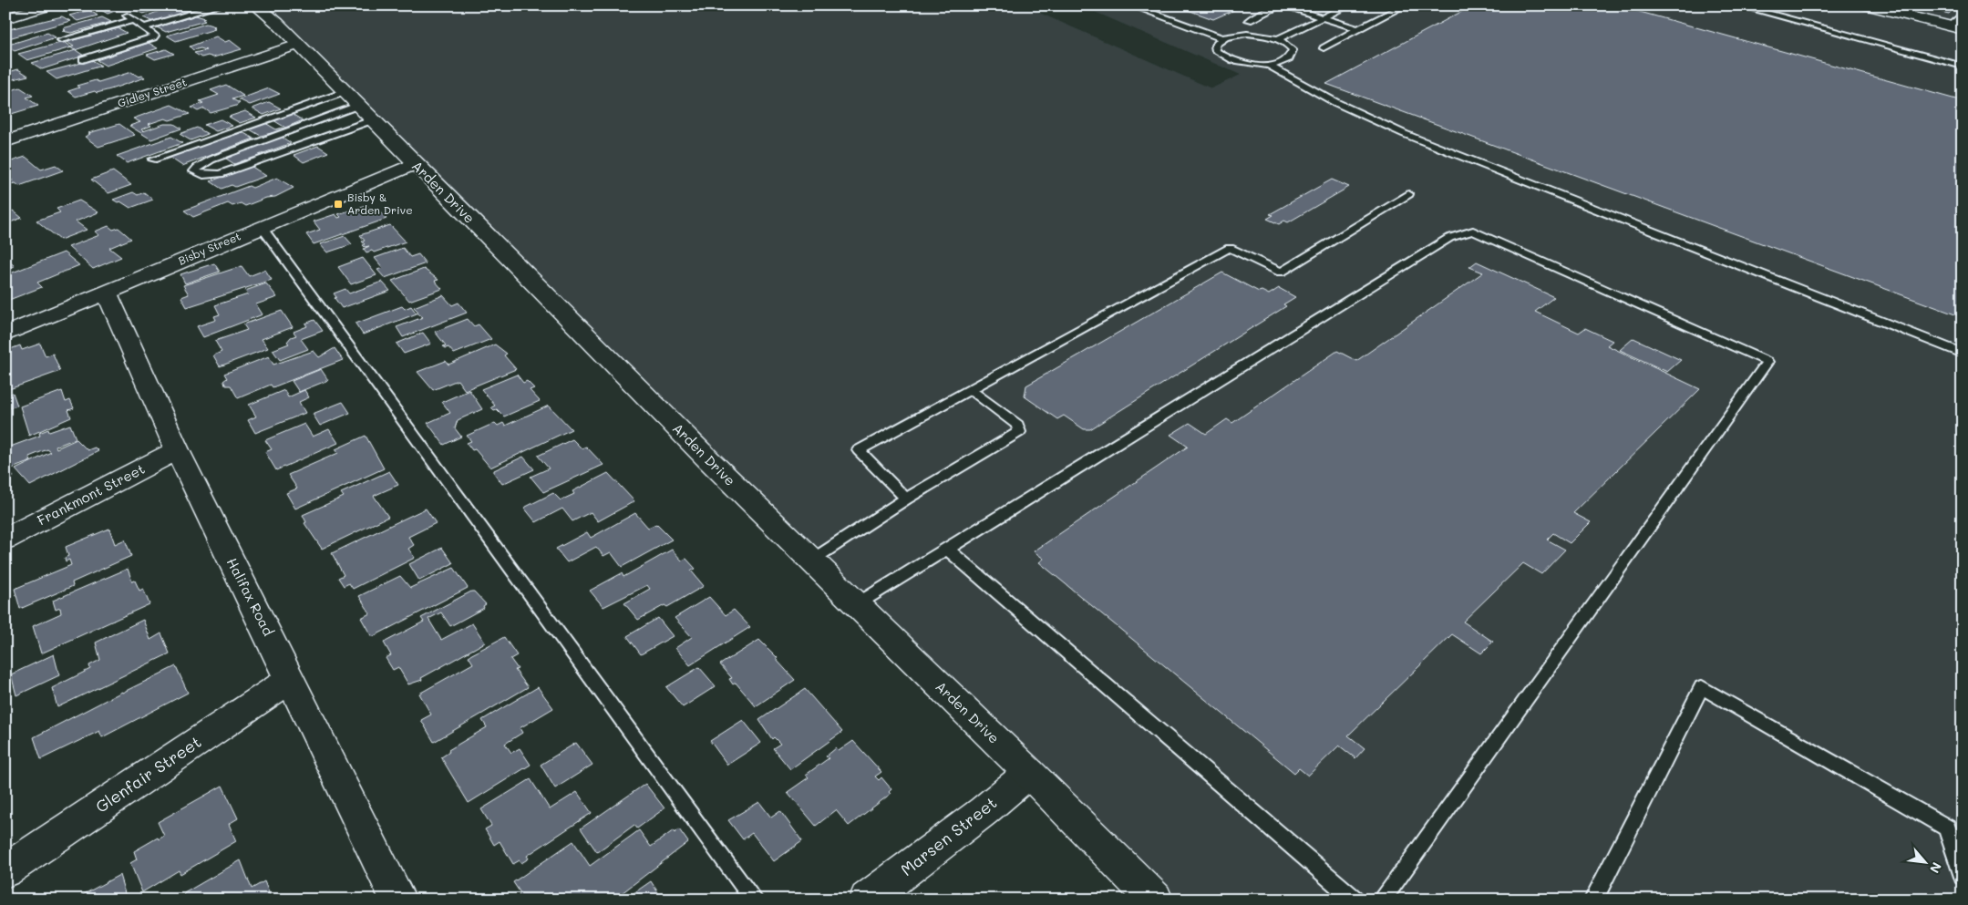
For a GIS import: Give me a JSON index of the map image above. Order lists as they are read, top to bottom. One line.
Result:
{"streets":{"street":["Gidley Street","Arden Drive","Bisby Street","Frankmont Street","Halifax Road","Glenfair Street","Marsen Street"]},"crossings":[["Gidley Street","Arden Drive"],["Arden Drive","Bisby Street"],["Arden Drive","Marsen Street"],["Bisby Street","Halifax Road"],["Frankmont Street","Halifax Road"],["Halifax Road","Glenfair Street"]],"places":{"transit":["Bisby & Arden Drive"]},"north":"bottom right"}
